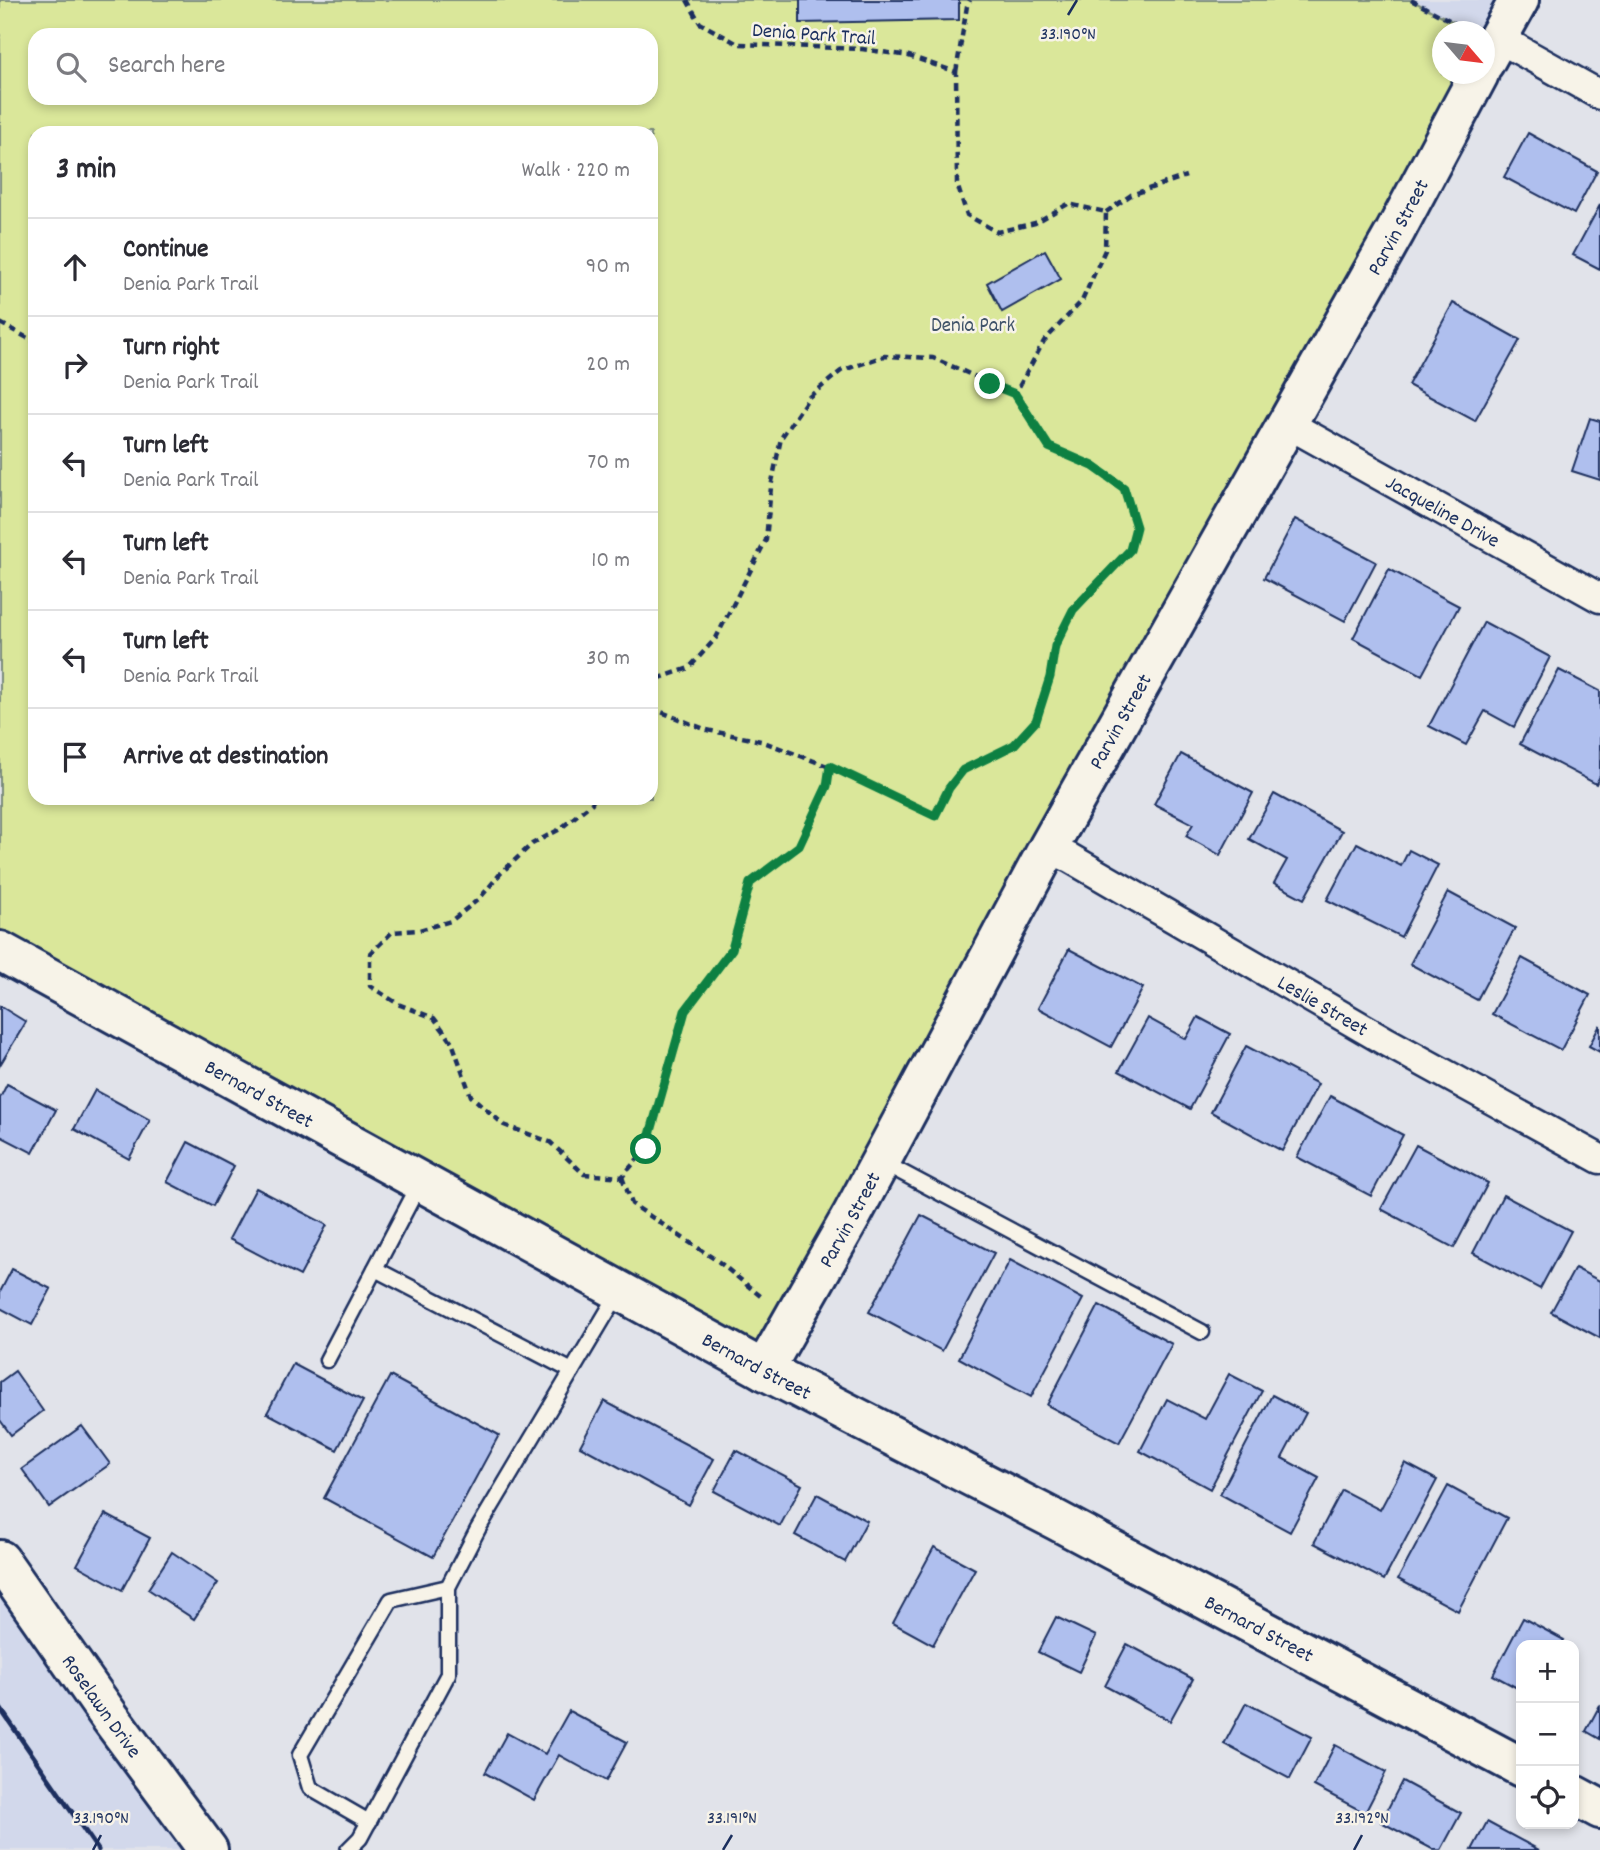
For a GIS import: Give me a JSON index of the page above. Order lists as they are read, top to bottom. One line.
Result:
{"streets":{"street":["Parvin Street","Jacqueline Drive","Leslie Street","Bernard Street","Roselawn Drive"],"path":["Denia Park Trail"]},"crossings":[["Parvin Street","Jacqueline Drive"],["Parvin Street","Leslie Street"],["Parvin Street","Bernard Street"]],"parks":["Denia Park"],"north":"bottom right","page":{"search":"Search here","heading":["3 min","Walk · 220 m"],"list":[["Continue","Denia Park Trail","90 m"],["Turn right","Denia Park Trail","20 m"],["Turn left","Denia Park Trail","70 m"],["Turn left","Denia Park Trail","10 m"],["Turn left","Denia Park Trail","30 m"],"Arrive at destination"],"map_buttons":["+","−"]},"coordinates":["33.190°N","33.191°N","33.192°N"]}
